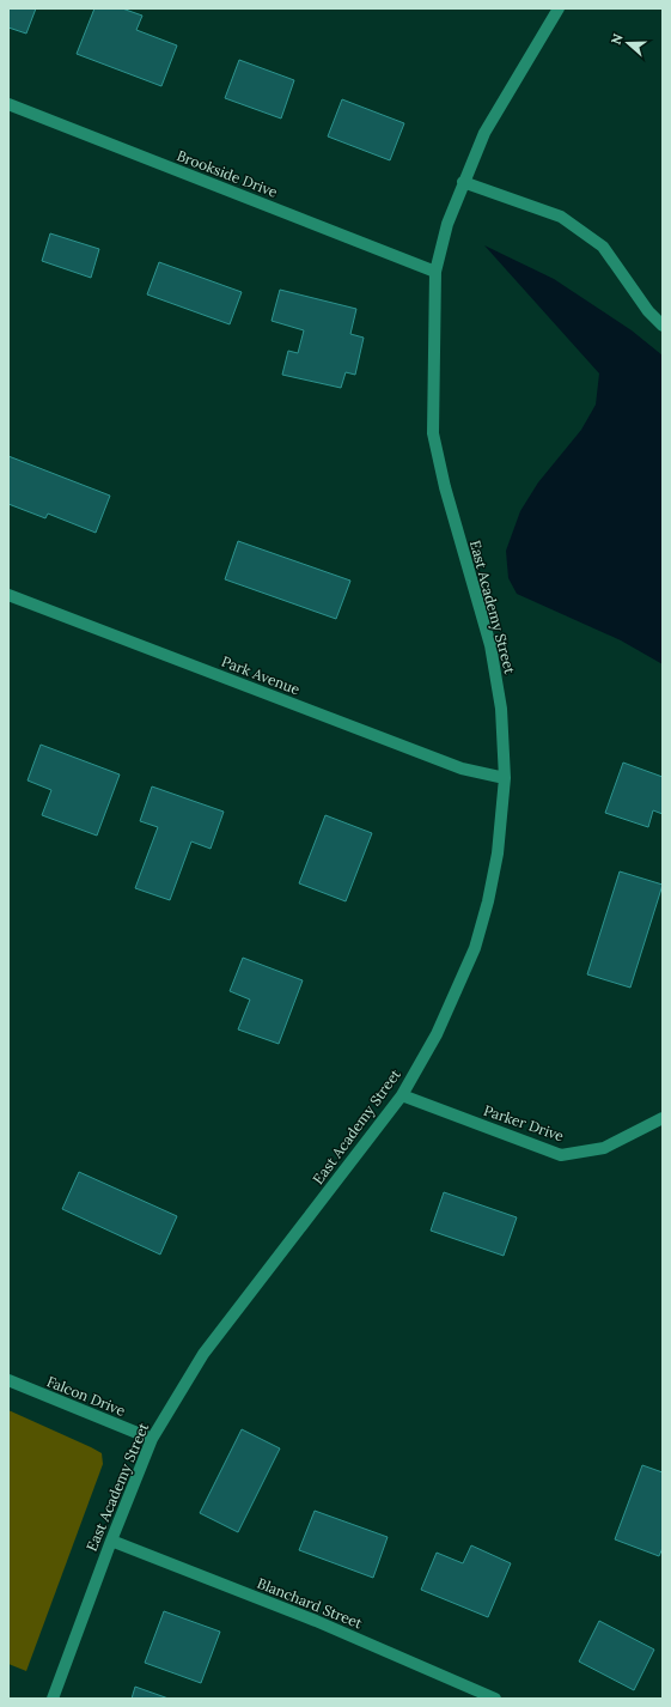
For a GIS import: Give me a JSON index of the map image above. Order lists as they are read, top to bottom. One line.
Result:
{"streets":{"street":["Brookside Drive","East Academy Street","Park Avenue","Parker Drive","Falcon Drive","Blanchard Street"]},"crossings":[["Brookside Drive","East Academy Street"],["East Academy Street","Park Avenue"],["East Academy Street","Parker Drive"],["East Academy Street","Falcon Drive"],["East Academy Street","Blanchard Street"]],"north":"left"}
